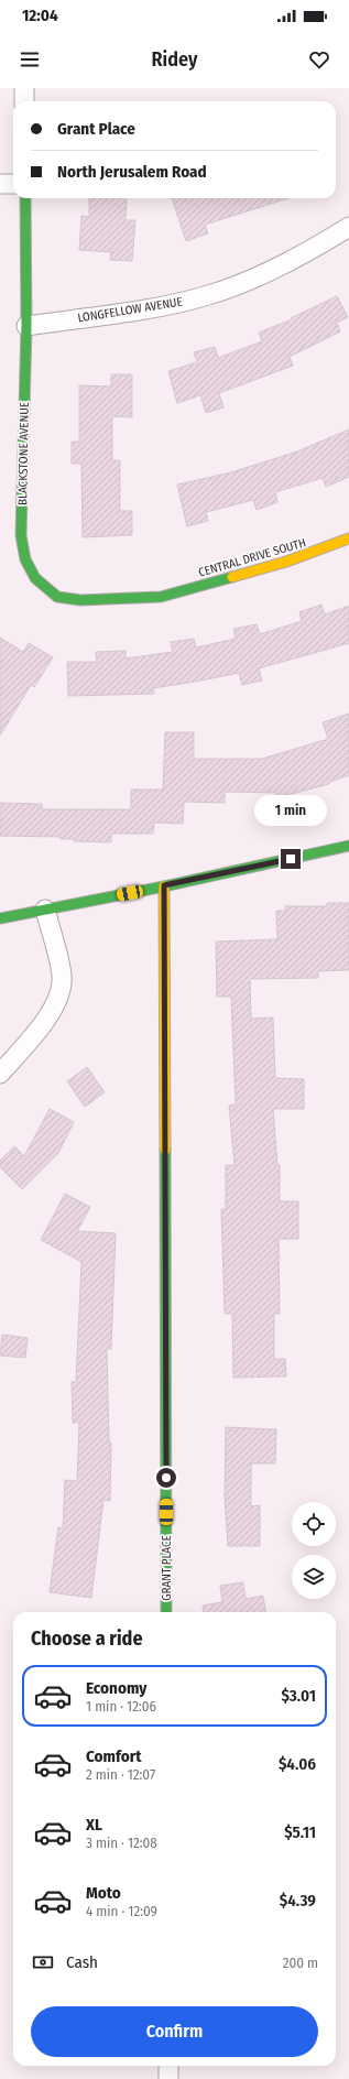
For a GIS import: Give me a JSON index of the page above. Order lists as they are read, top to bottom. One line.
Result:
{"streets":{"street":["LONGFELLOW AVENUE","BLACKSTONE AVENUE","CENTRAL DRIVE SOUTH","GRANT PLACE"]},"crossings":[["LONGFELLOW AVENUE","BLACKSTONE AVENUE"],["BLACKSTONE AVENUE","CENTRAL DRIVE SOUTH"]],"page":{"status":"12:04","header":"Ridey","banner":["Grant Place","North Jerusalem Road"],"bubble":"1 min","heading":"Choose a ride","list":[{"name":"Economy","note":"1 min · 12:06","value":"$3.01"},{"name":"Comfort","note":"2 min · 12:07","value":"$4.06"},{"name":"XL","note":"3 min · 12:08","value":"$5.11"},{"name":"Moto","note":"4 min · 12:09","value":"$4.39"}],"pay":["Cash","200 m"],"buttons":"Confirm"}}
